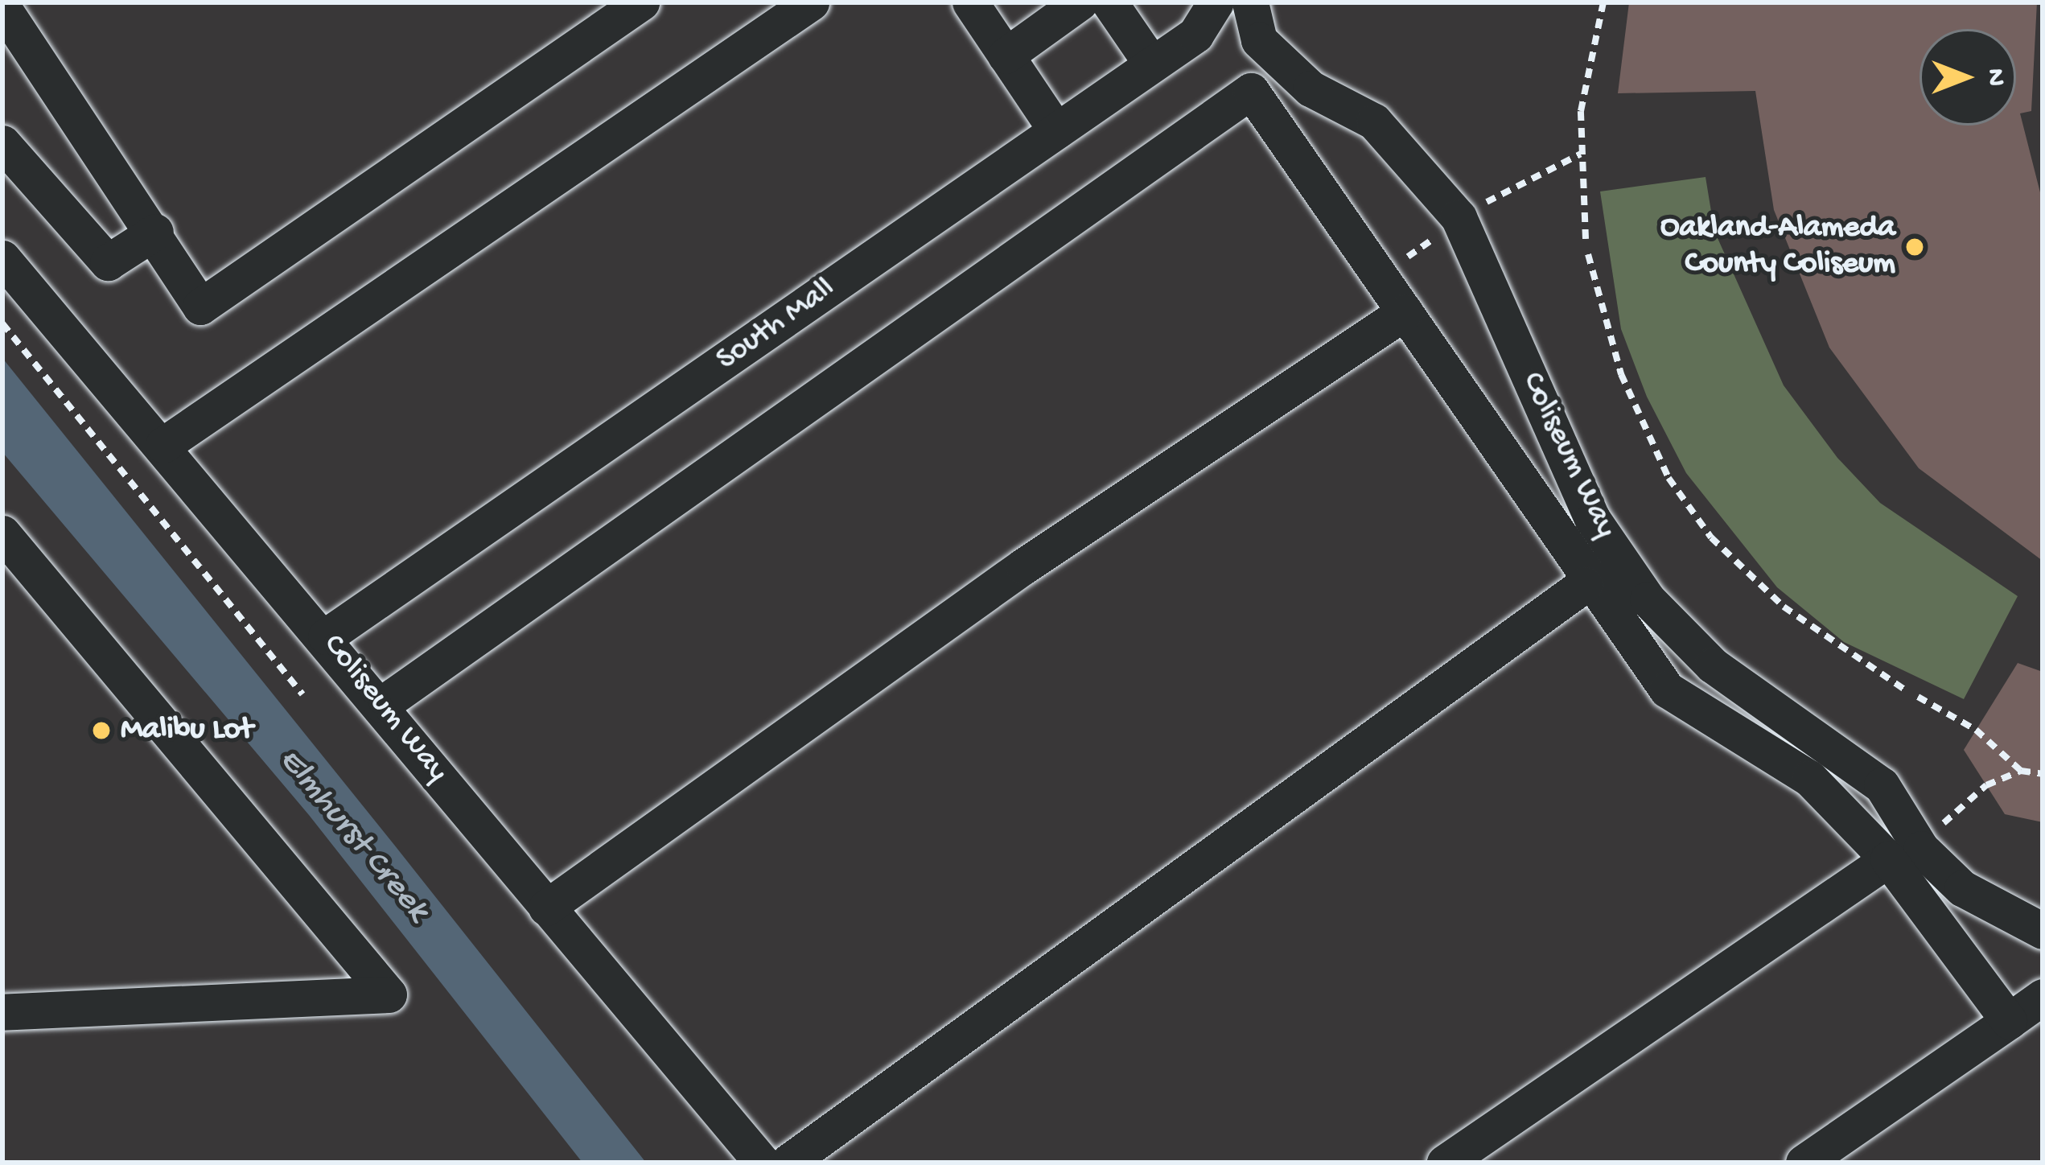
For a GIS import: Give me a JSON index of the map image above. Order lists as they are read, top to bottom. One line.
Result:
{"streets":{"lane":["South Mall","Coliseum Way"]},"crossings":[["South Mall","Coliseum Way"]],"water":["Elmhurst Creek"],"places":["Oakland-Alameda County Coliseum","Malibu Lot"],"north":"right"}
